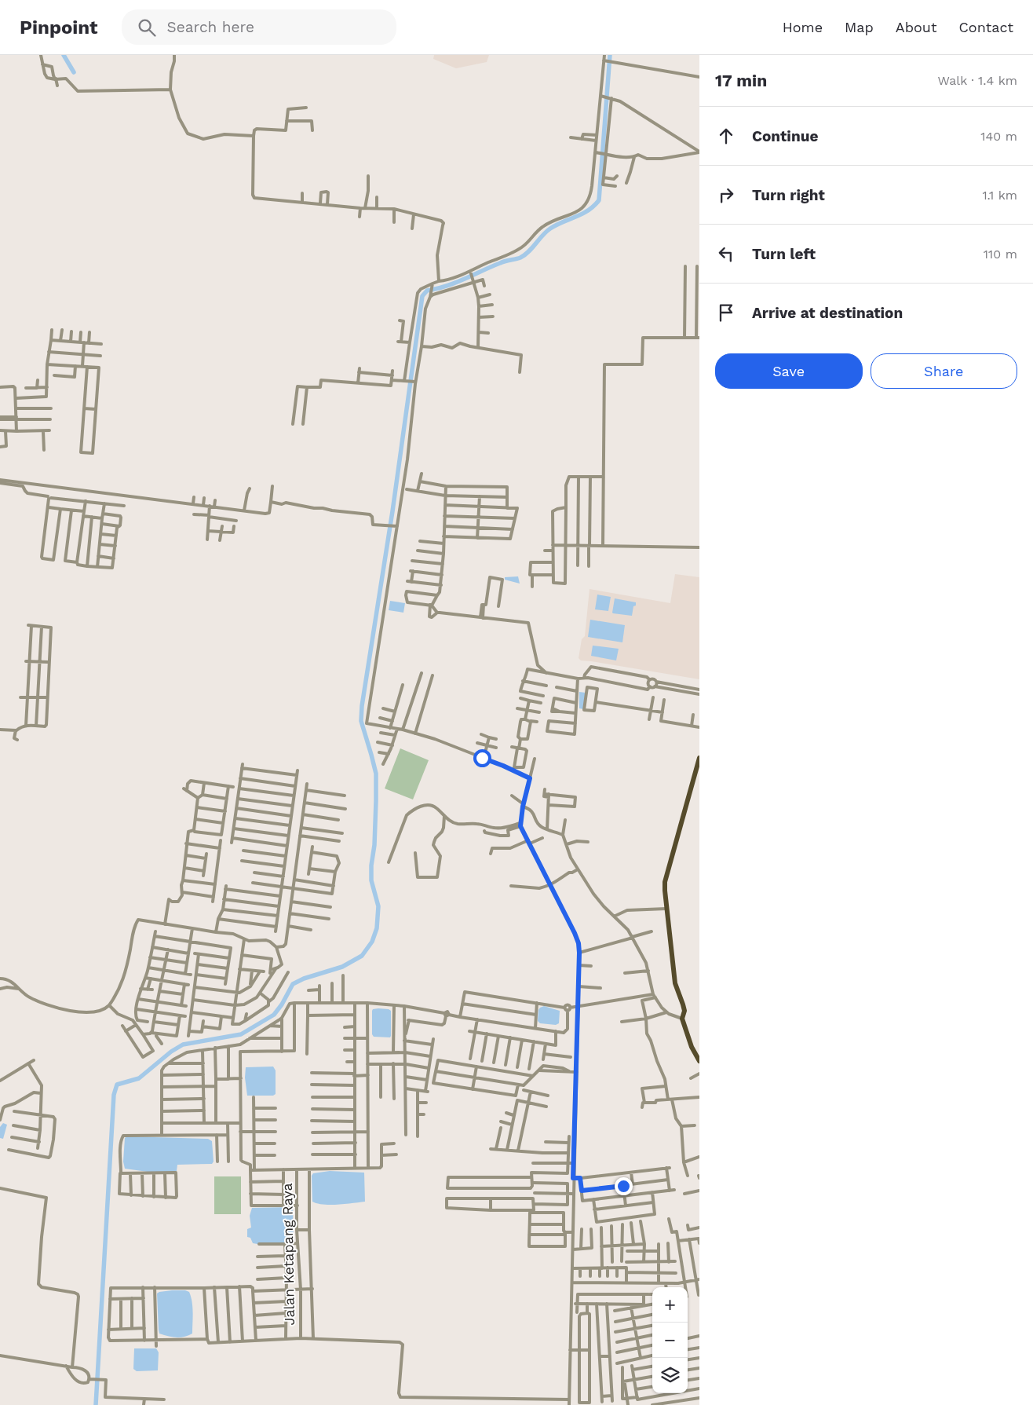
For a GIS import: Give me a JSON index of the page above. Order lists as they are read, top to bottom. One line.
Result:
{"streets":{"street":["Jalan Ketapang Raya"]},"page":{"header":"Pinpoint","search":"Search here","nav":["Home","Map","About","Contact"],"heading":["17 min","Walk · 1.4 km"],"list":[["Continue","140 m"],["Turn right","1.1 km"],["Turn left","110 m"],"Arrive at destination"],"buttons":["Save","Share"],"map_buttons":["+","−"]}}
